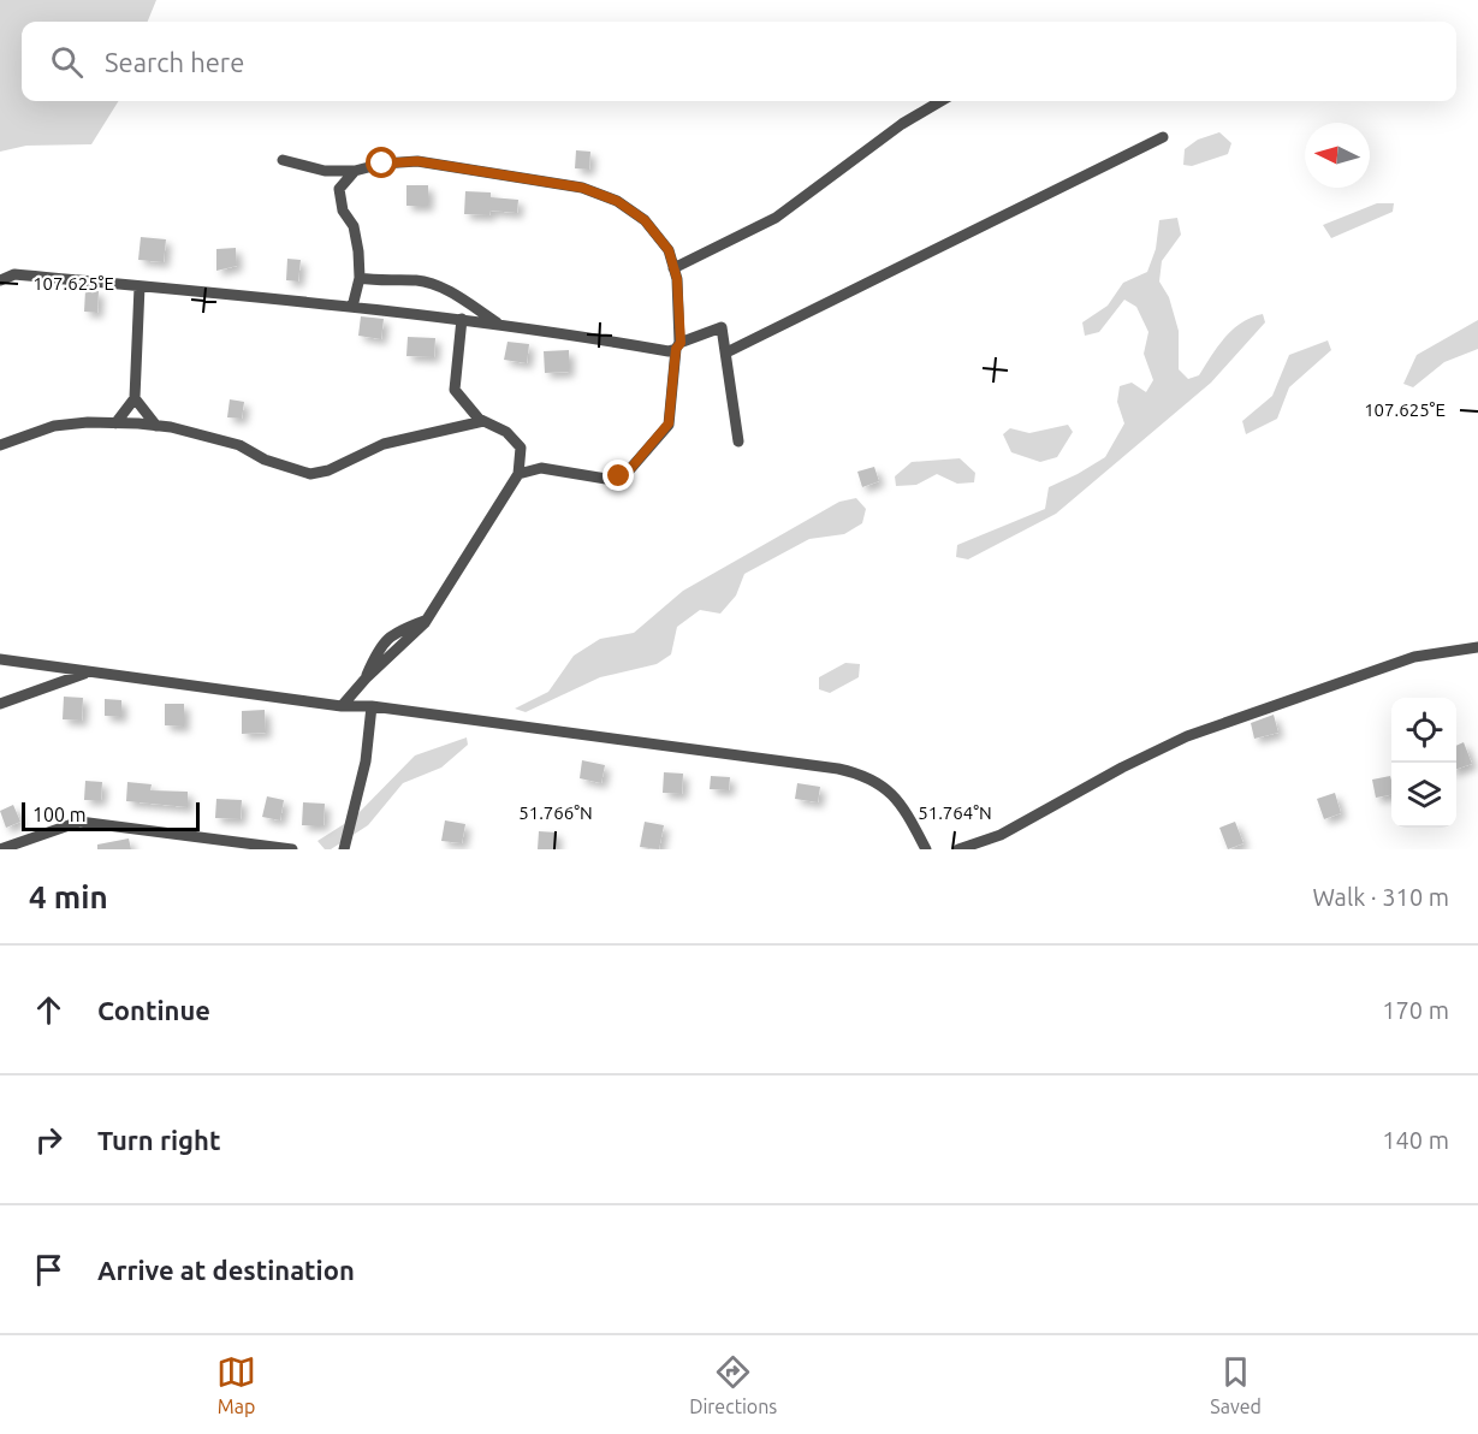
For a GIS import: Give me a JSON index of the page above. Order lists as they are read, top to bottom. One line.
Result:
{"scale_bar":"100 m","north":"left","page":{"search":"Search here","scale":"100 m","heading":["4 min","Walk · 310 m"],"list":[["Continue","170 m"],["Turn right","140 m"],"Arrive at destination"],"nav":["Map","Directions","Saved"]},"coordinates":["107.625°E","51.766°N","51.764°N"]}
